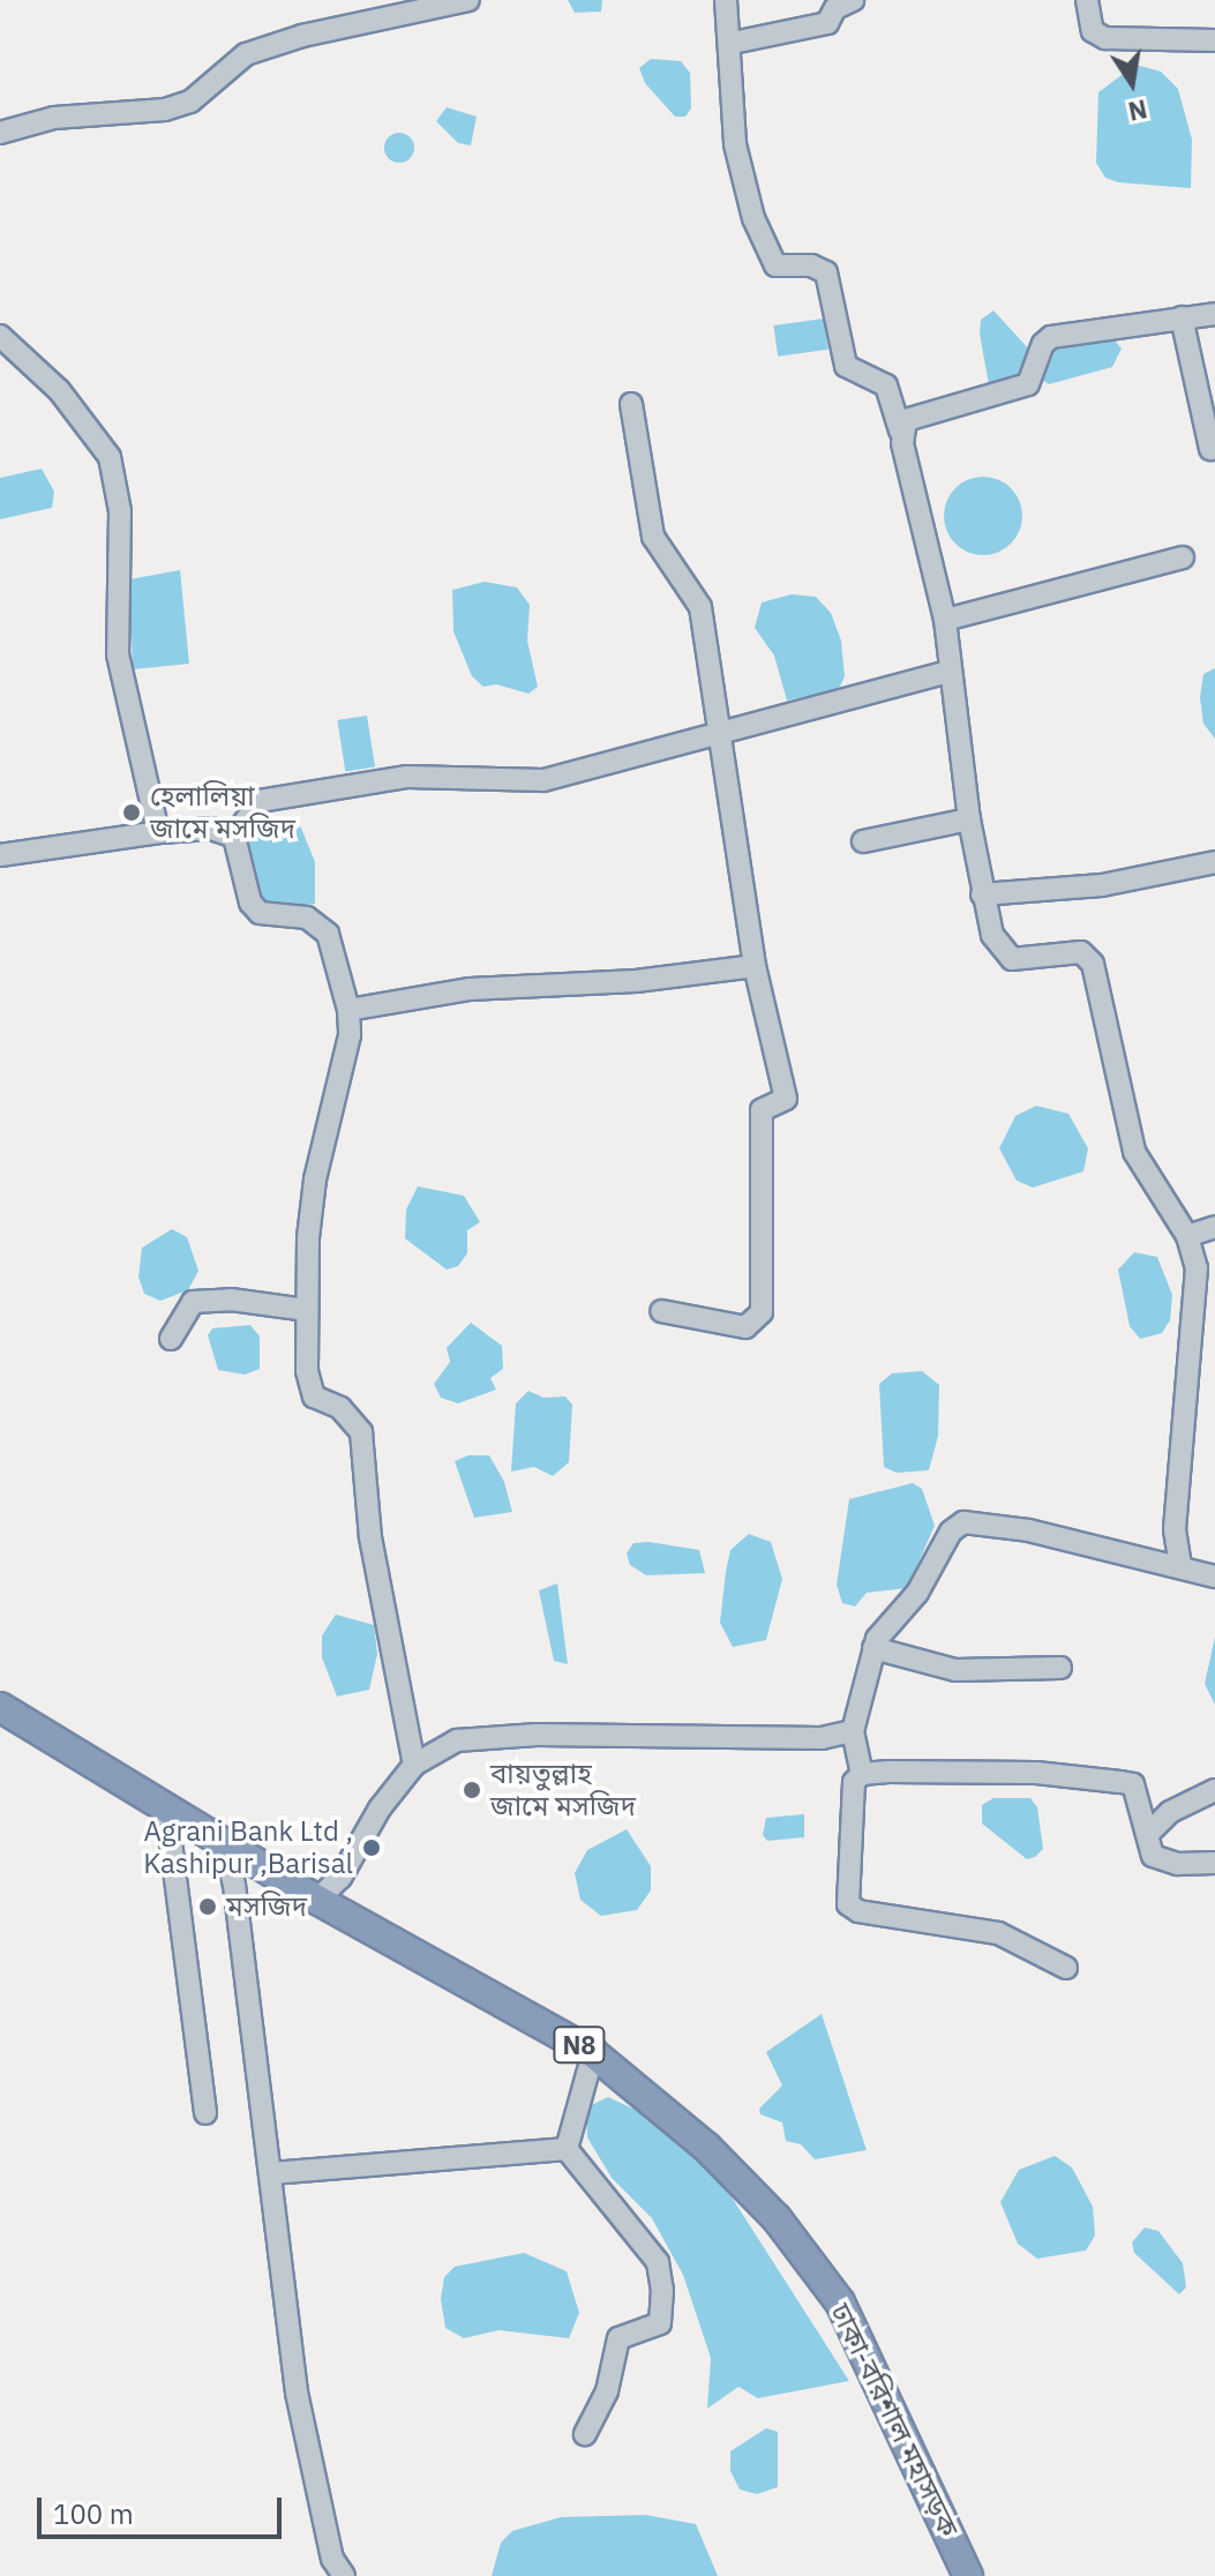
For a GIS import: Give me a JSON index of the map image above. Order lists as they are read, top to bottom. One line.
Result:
{"streets":{"highway":["N8","ঢাকা-বরিশাল মহাসড়ক"]},"places":["হেলালিয়া জামে মসজিদ","বায়তুল্লাহ জামে মসজিদ","Agrani Bank Ltd , Kashipur ,Barisal","মসজিদ"],"scale_bar":"100 m","north":"bottom"}
